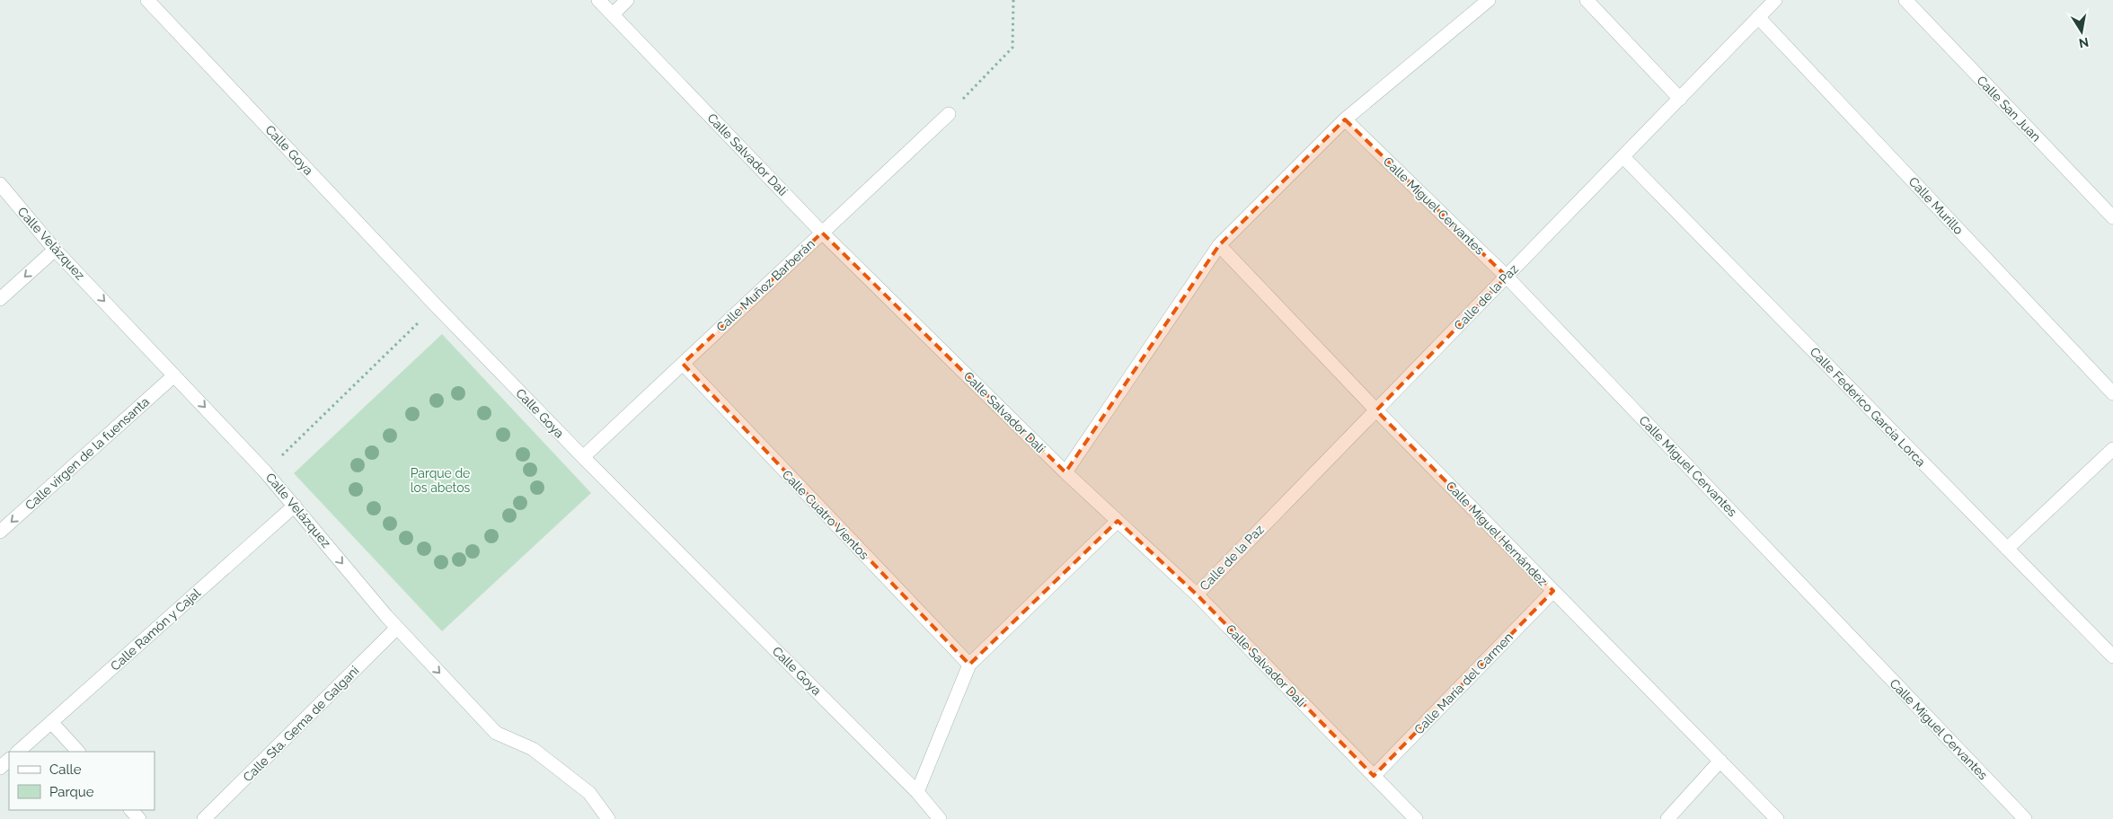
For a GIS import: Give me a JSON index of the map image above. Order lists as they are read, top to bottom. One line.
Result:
{"streets":{"street":["Calle San Juan","Calle Goya","Calle Salvador Dalí","Calle Miguel Cervantes","Calle Murillo","Calle Velázquez","Calle Muñoz Barberán","Calle de la Paz","Calle Federico García Lorca","Calle virgen de la fuensanta","Calle Cuatro Vientos","Calle Miguel Hernández","Calle Ramón y Cajal","Calle María del Carmen","Calle Sta. Gema de Galgani"]},"crossings":[["Calle Goya","Calle Muñoz Barberán"],["Calle Salvador Dalí","Calle Muñoz Barberán"],["Calle Salvador Dalí","Calle de la Paz"],["Calle Salvador Dalí","Calle María del Carmen"],["Calle Miguel Cervantes","Calle de la Paz"],["Calle Murillo","Calle de la Paz"],["Calle Velázquez","Calle virgen de la fuensanta"],["Calle Velázquez","Calle Ramón y Cajal"],["Calle Velázquez","Calle Sta. Gema de Galgani"],["Calle Muñoz Barberán","Calle Cuatro Vientos"],["Calle de la Paz","Calle Federico García Lorca"],["Calle de la Paz","Calle Miguel Hernández"],["Calle Miguel Hernández","Calle María del Carmen"]],"one_way":["Calle Velázquez","Calle virgen de la fuensanta"],"parks":["Parque de los abetos"],"legend":["Calle","Parque"],"north":"bottom"}
